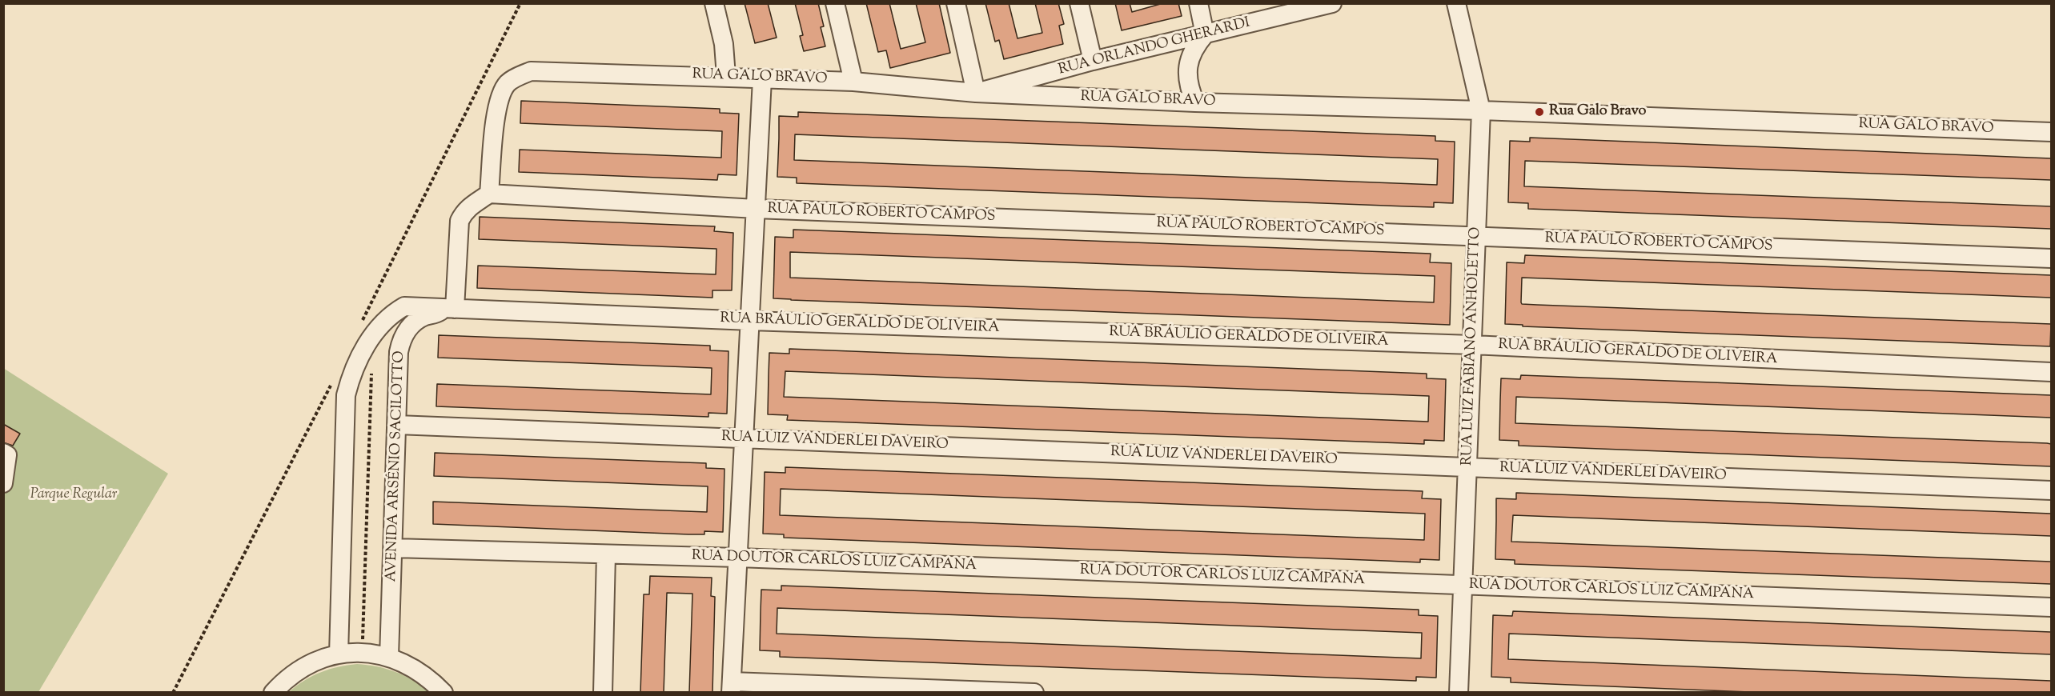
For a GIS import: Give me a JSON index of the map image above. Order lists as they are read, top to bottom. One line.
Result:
{"streets":{"street":["RUA ORLANDO GHERARDI","RUA GALO BRAVO","RUA PAULO ROBERTO CAMPOS","RUA BRÁULIO GERALDO DE OLIVEIRA","RUA LUIZ FABIANO ANHOLETTO","RUA LUIZ VANDERLEI DAVEIRO","AVENIDA ARSÊNIO SACILOTTO","RUA DOUTOR CARLOS LUIZ CAMPANA"]},"crossings":[["RUA ORLANDO GHERARDI","RUA GALO BRAVO"],["RUA GALO BRAVO","RUA PAULO ROBERTO CAMPOS"],["RUA GALO BRAVO","RUA LUIZ FABIANO ANHOLETTO"],["RUA PAULO ROBERTO CAMPOS","RUA LUIZ FABIANO ANHOLETTO"],["RUA BRÁULIO GERALDO DE OLIVEIRA","RUA LUIZ FABIANO ANHOLETTO"],["RUA BRÁULIO GERALDO DE OLIVEIRA","AVENIDA ARSÊNIO SACILOTTO"],["RUA LUIZ FABIANO ANHOLETTO","RUA LUIZ VANDERLEI DAVEIRO"],["RUA LUIZ FABIANO ANHOLETTO","RUA DOUTOR CARLOS LUIZ CAMPANA"],["RUA LUIZ VANDERLEI DAVEIRO","AVENIDA ARSÊNIO SACILOTTO"],["AVENIDA ARSÊNIO SACILOTTO","RUA DOUTOR CARLOS LUIZ CAMPANA"]],"parks":["Parque Regular"],"places":["Rua Galo Bravo"]}
